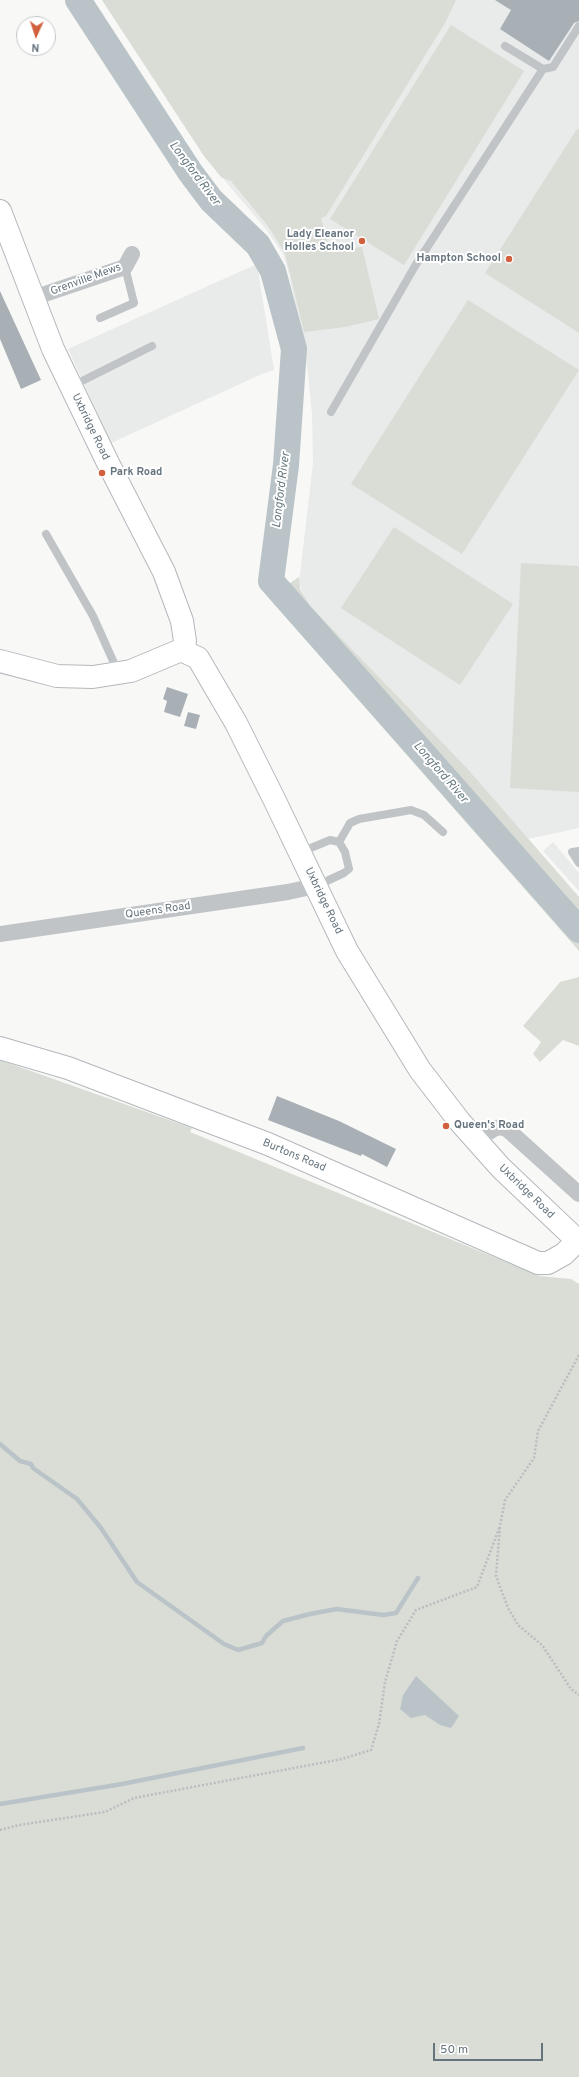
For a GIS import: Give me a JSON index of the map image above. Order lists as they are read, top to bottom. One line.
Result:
{"streets":{"main road":["Uxbridge Road","Burtons Road"],"street":["Grenville Mews","Queens Road"]},"crossings":[["Grenville Mews","Uxbridge Road"],["Uxbridge Road","Queens Road"],["Uxbridge Road","Burtons Road"]],"water":["Longford River"],"places":["Lady Eleanor Holles School","Hampton School","Park Road","Queen's Road"],"scale_bar":"50 m","north":"bottom"}
